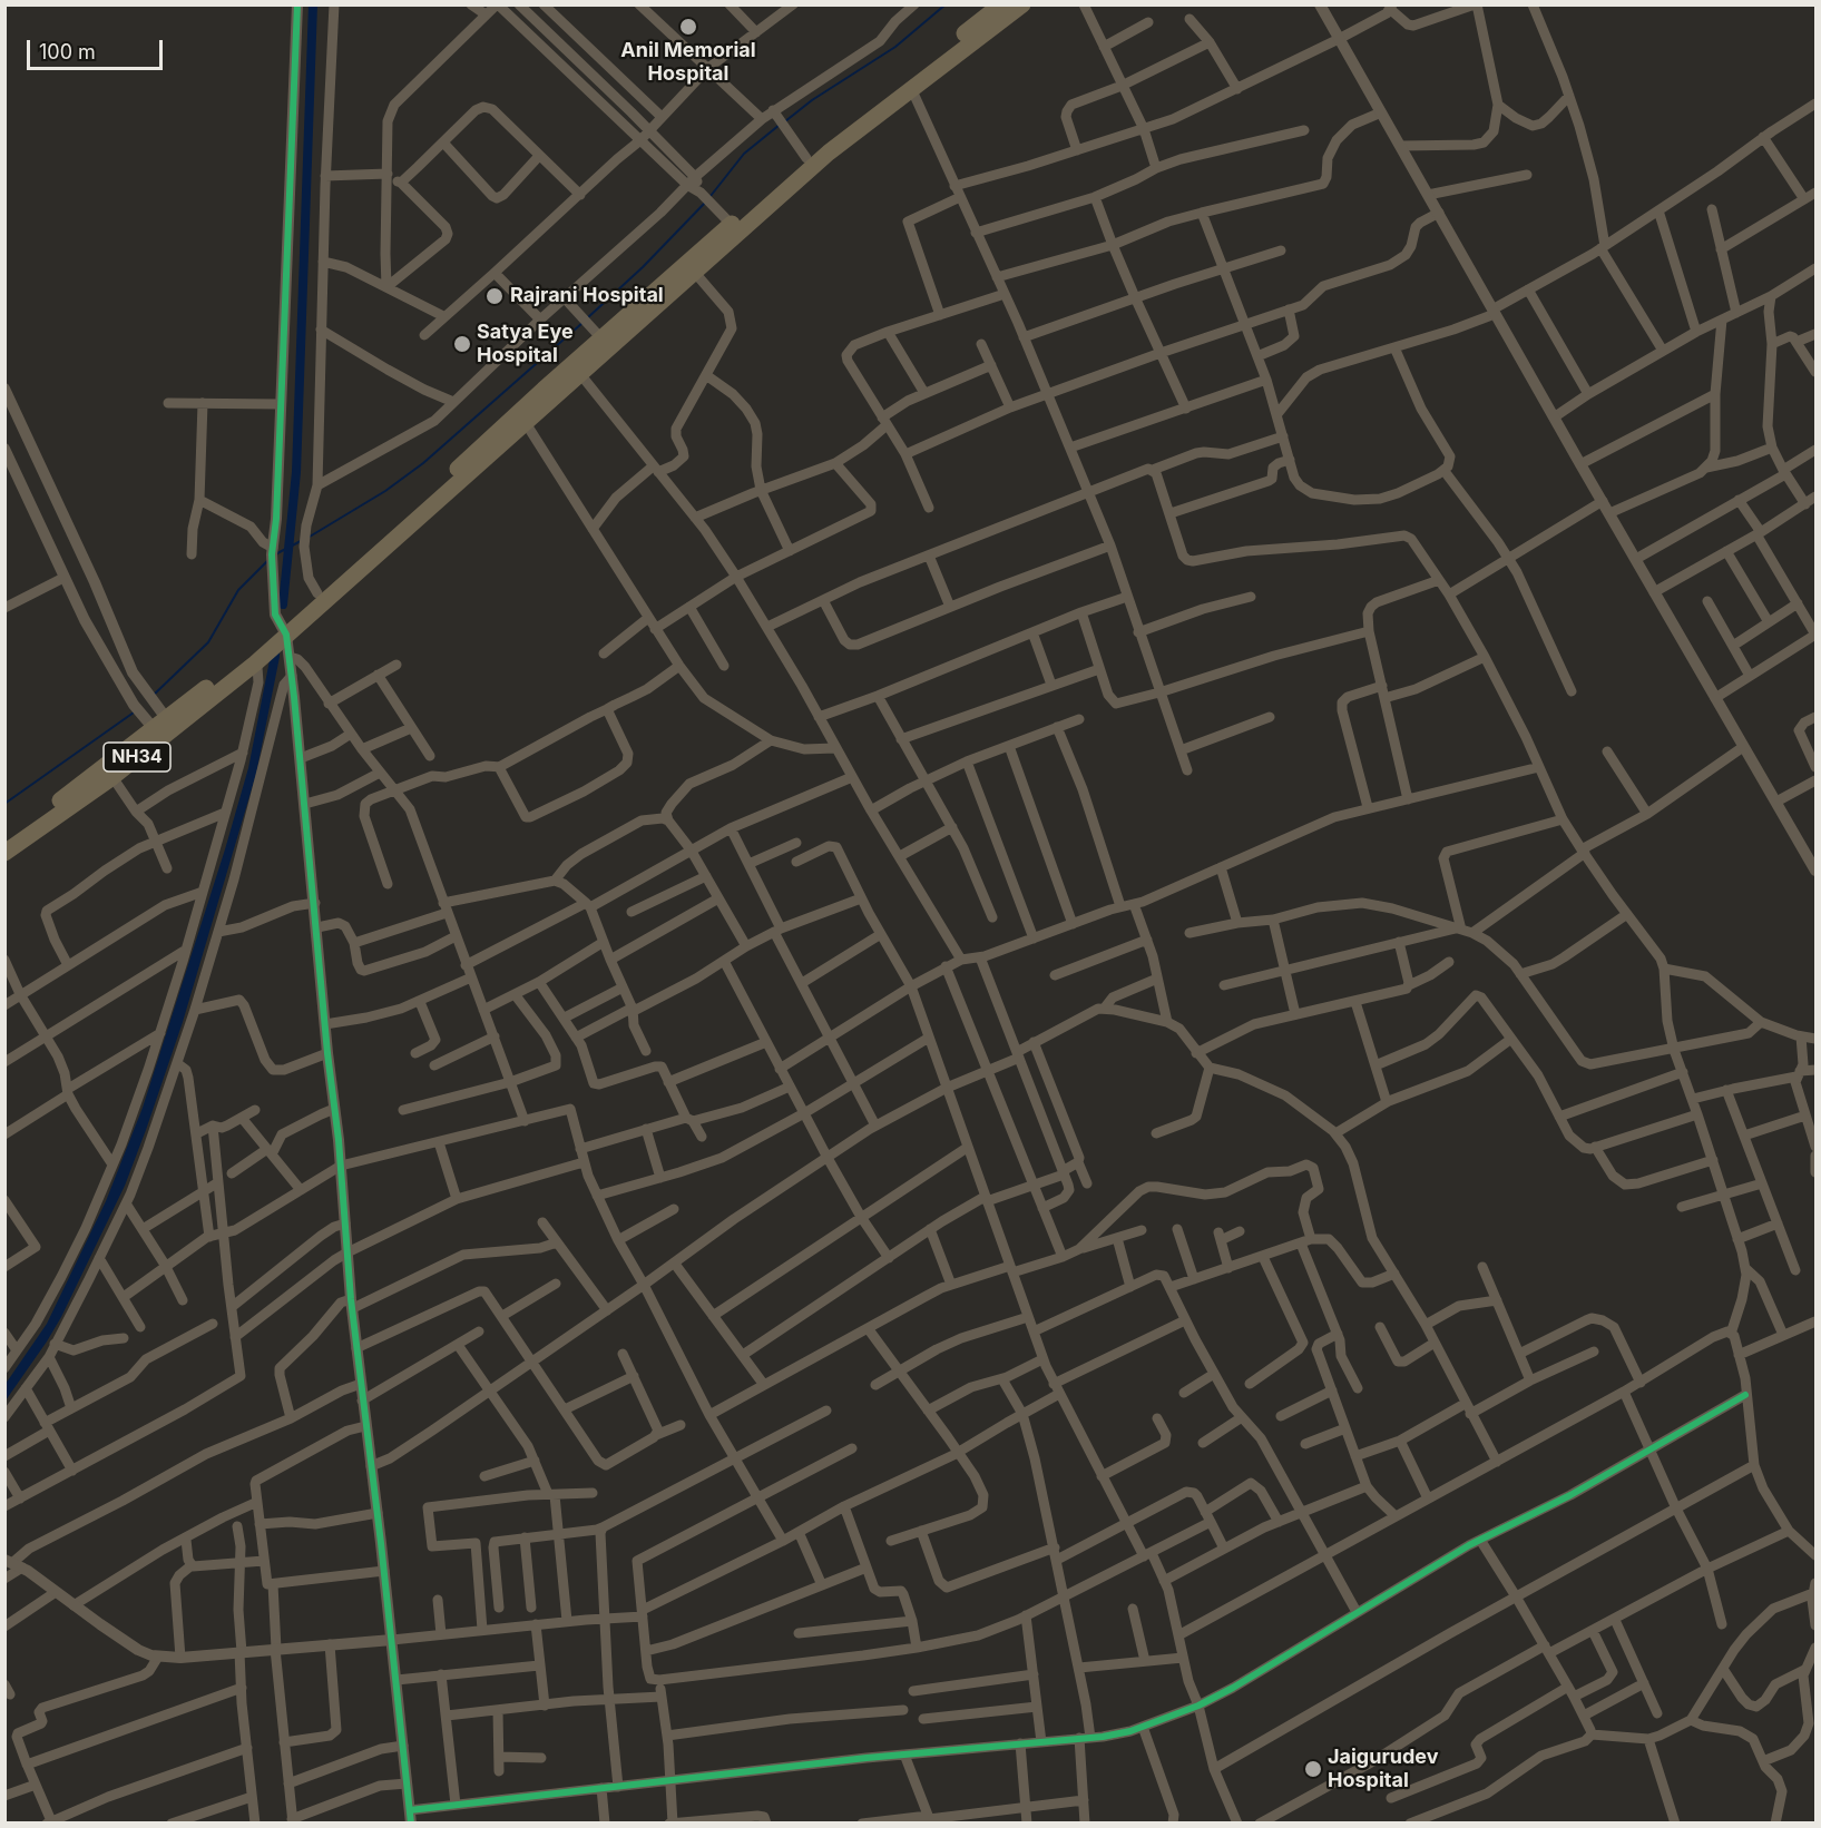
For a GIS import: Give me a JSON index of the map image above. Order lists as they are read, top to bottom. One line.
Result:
{"streets":{"highway":["NH34"]},"places":["Anil Memorial Hospital","Rajrani Hospital","Satya Eye Hospital","Jaigurudev Hospital"],"scale_bar":"100 m"}
